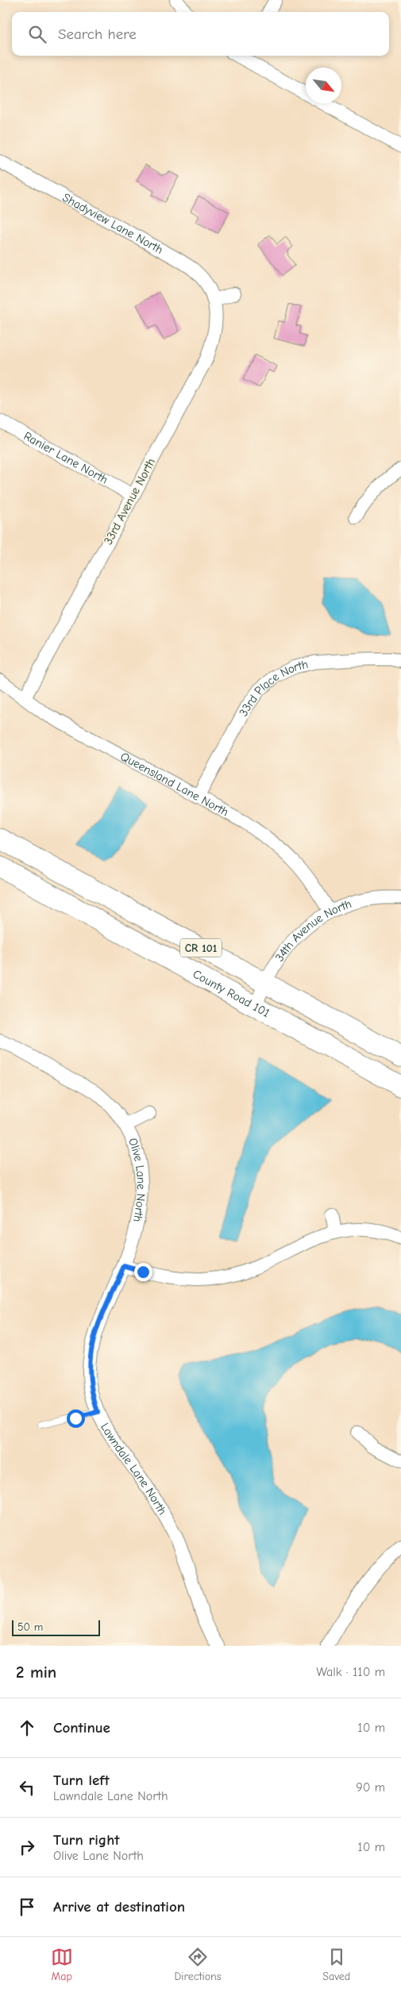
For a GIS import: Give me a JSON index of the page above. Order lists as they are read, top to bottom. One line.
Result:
{"streets":{"main road":["CR 101","County Road 101"],"street":["Shadyview Lane North","Ranier Lane North","33rd Avenue North","33rd Place North","Queensland Lane North","34th Avenue North","Olive Lane North","Lawndale Lane North"]},"crossings":[["Shadyview Lane North","33rd Avenue North"],["Ranier Lane North","33rd Avenue North"],["33rd Avenue North","Queensland Lane North"],["33rd Place North","Queensland Lane North"],["Queensland Lane North","34th Avenue North"],["34th Avenue North","CR 101"],["34th Avenue North","County Road 101"],["Olive Lane North","Lawndale Lane North"]],"scale_bar":"50 m","north":"bottom right","page":{"search":"Search here","scale":"50 m","heading":["2 min","Walk · 110 m"],"list":[["Continue","10 m"],["Turn left","Lawndale Lane North","90 m"],["Turn right","Olive Lane North","10 m"],"Arrive at destination"],"nav":["Map","Directions","Saved"]}}
